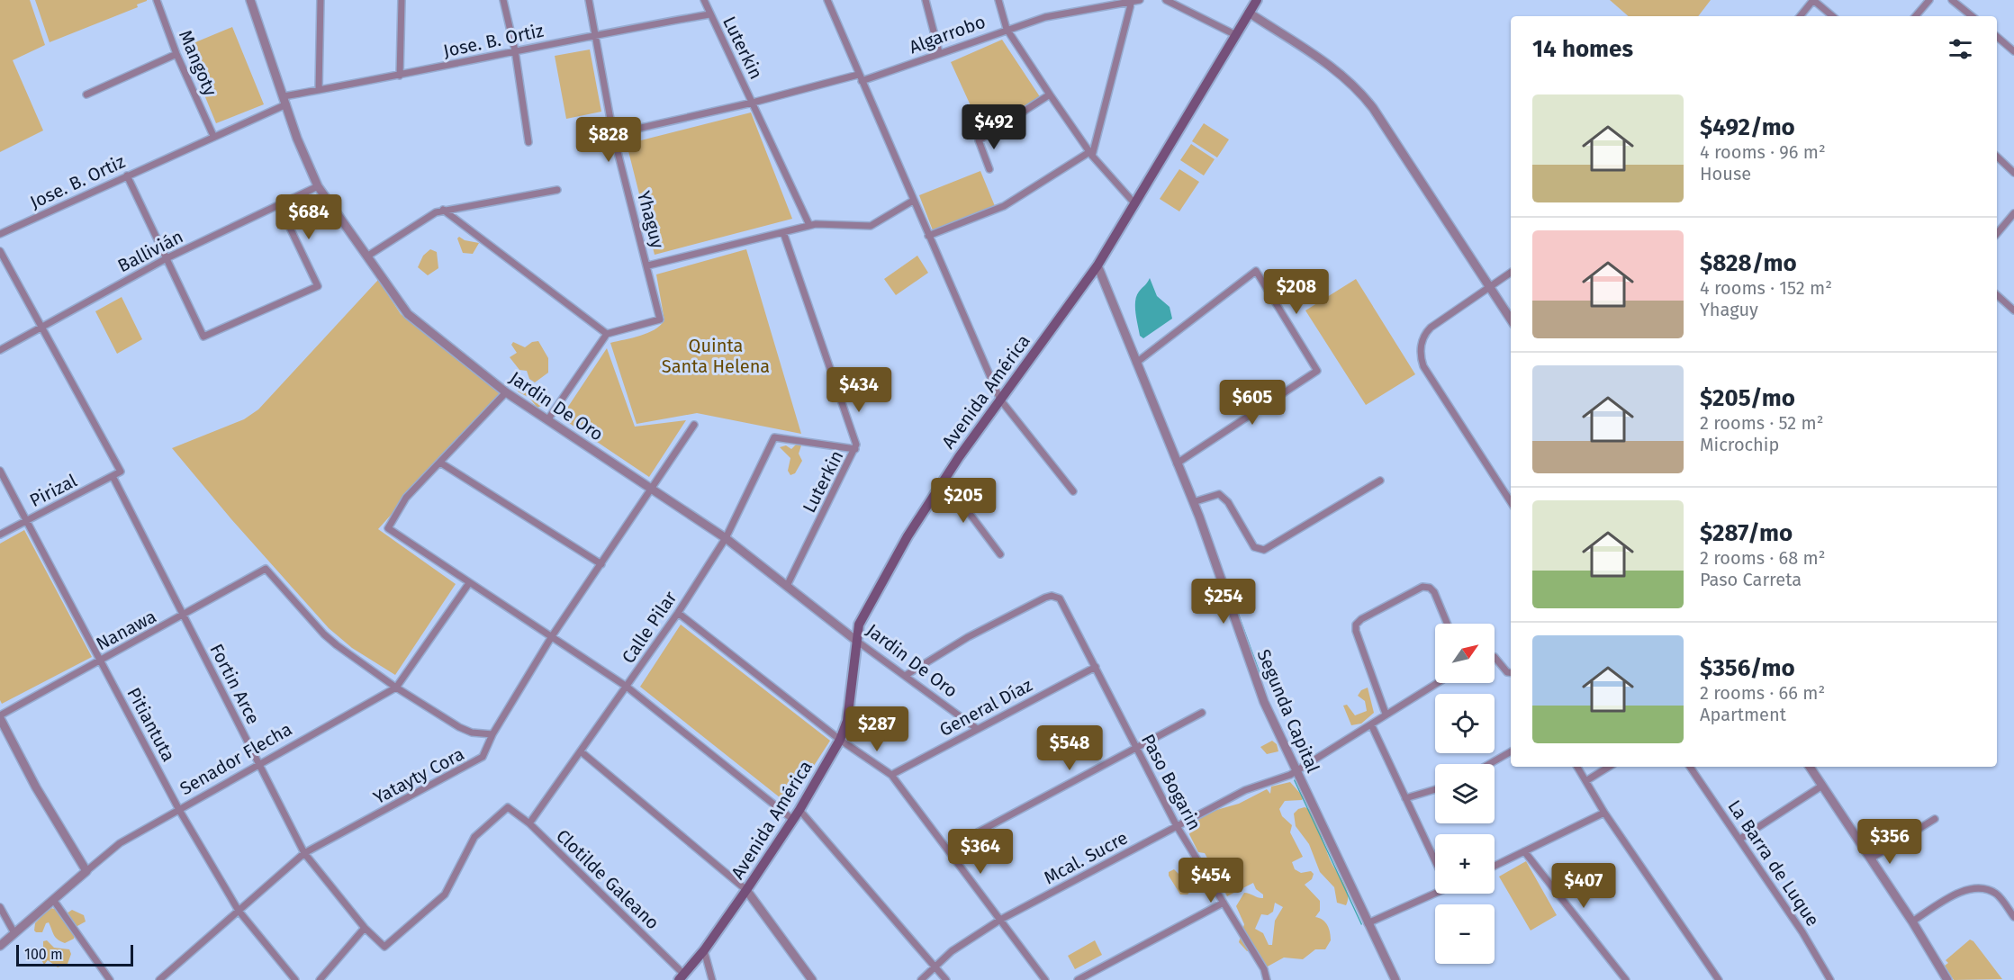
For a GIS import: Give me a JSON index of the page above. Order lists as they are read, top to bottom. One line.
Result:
{"streets":{"main road":["Avenida América"],"street":["Algarrobo","Jose. B. Ortiz","Luterkin","Mangoty","Yhaguy","Ballivián","Jardin De Oro","Pirizal","Calle Pilar","Nanawa","Fortin Arce","General Díaz","Segunda Capital","Pitiantuta","Senador Flecha","Yatayty Cora","Paso Bogarin","Mcal. Sucre","La Barra de Luque","Clotilde Galeano"]},"crossings":[["Algarrobo","Luterkin"],["Algarrobo","Yhaguy"],["Jose. B. Ortiz","Luterkin"],["Jose. B. Ortiz","Mangoty"],["Jose. B. Ortiz","Yhaguy"],["Jose. B. Ortiz","Jardin De Oro"],["Luterkin","Jardin De Oro"],["Luterkin","Calle Pilar"],["Ballivián","Jardin De Oro"],["Ballivián","Pirizal"],["Avenida América","Jardin De Oro"],["Avenida América","Segunda Capital"],["Avenida América","Clotilde Galeano"],["Jardin De Oro","Calle Pilar"],["Jardin De Oro","General Díaz"],["Jardin De Oro","Yatayty Cora"],["Jardin De Oro","Paso Bogarin"],["Pirizal","Fortin Arce"],["Pirizal","Pitiantuta"],["Calle Pilar","Clotilde Galeano"],["Nanawa","Fortin Arce"],["Nanawa","Pitiantuta"],["Nanawa","Senador Flecha"],["Fortin Arce","Senador Flecha"],["Fortin Arce","Yatayty Cora"],["Fortin Arce","Clotilde Galeano"],["General Díaz","Paso Bogarin"],["Segunda Capital","Mcal. Sucre"],["Pitiantuta","Senador Flecha"],["Pitiantuta","Yatayty Cora"],["Paso Bogarin","Mcal. Sucre"]],"parks":["Quinta Santa Helena"],"scale_bar":"100 m","north":"top right","page":{"heading":"14 homes","list":[{"name":"$492/mo","note":"4 rooms · 96 m² · House"},{"name":"$828/mo","note":"4 rooms · 152 m² · Yhaguy"},{"name":"$205/mo","note":"2 rooms · 52 m² · Microchip"},{"name":"$287/mo","note":"2 rooms · 68 m² · Paso Carreta"},{"name":"$356/mo","note":"2 rooms · 66 m² · Apartment"}],"price":["$492","$828","$684","$208","$434","$605","$205","$254","$287","$548","$356","$364","$454","$407"],"map_buttons":["+","−"],"scale":"100 m"}}
